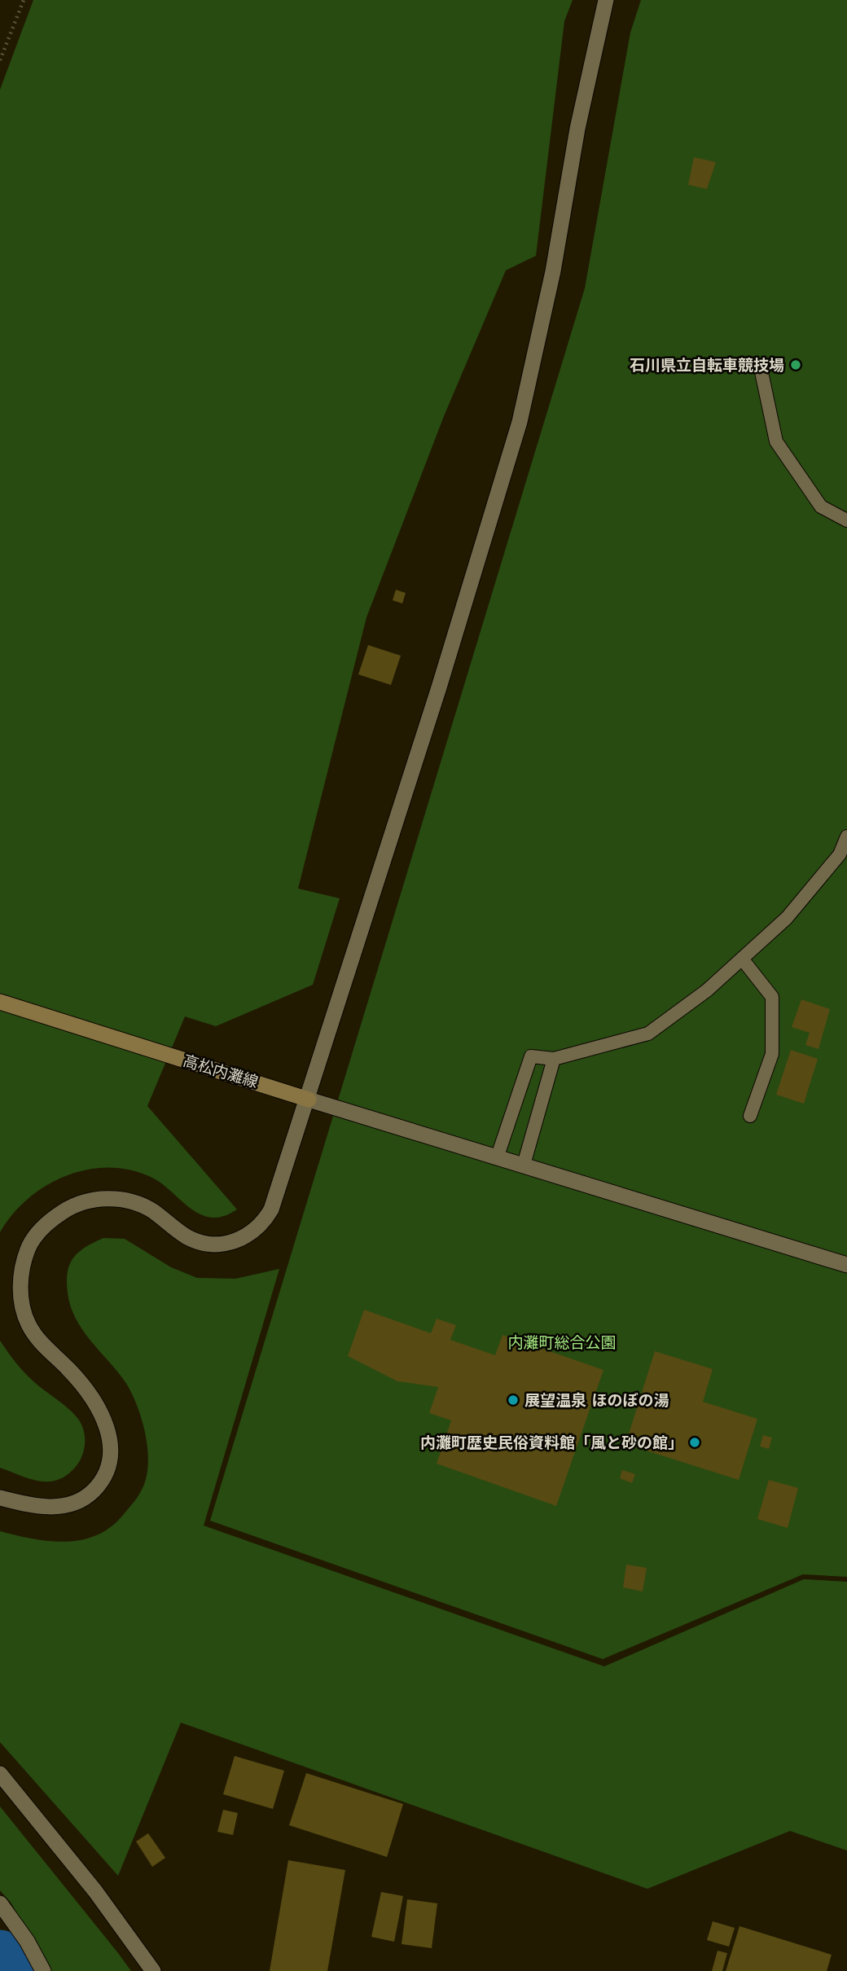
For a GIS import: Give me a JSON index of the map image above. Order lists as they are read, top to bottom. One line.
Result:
{"streets":{"main road":["高松内灘線"]},"parks":["内灘町総合公園"],"places":["石川県立自転車競技場","展望温泉 ほのぼの湯","内灘町歴史民俗資料館「風と砂の館」"]}
